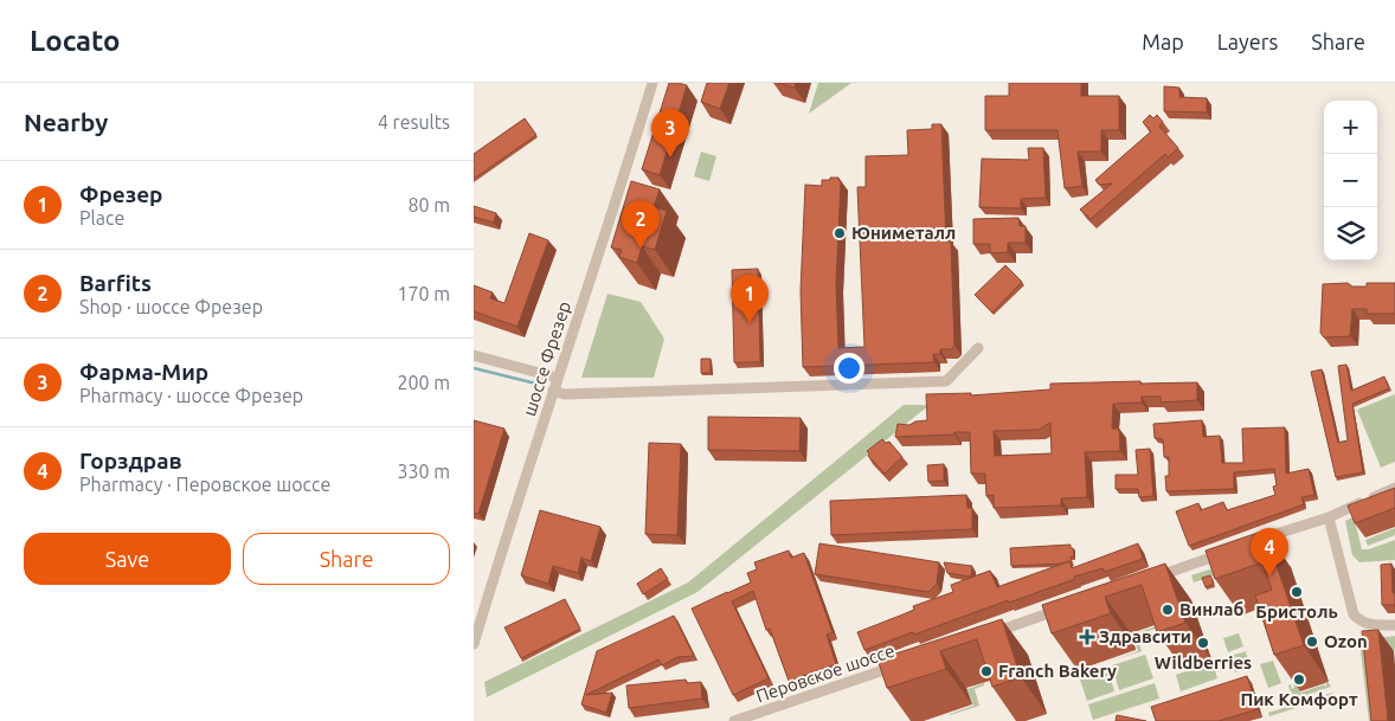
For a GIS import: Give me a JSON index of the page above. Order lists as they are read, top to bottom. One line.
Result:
{"streets":{"street":["шоссе Фрезер","Перовское шоссе"]},"places":{"other":["Юниметалл","Бристоль","Винлаб","Ozon","Wildberries","Franch Bakery","Пик Комфорт"],"health":["Здравсити"]},"page":{"header":"Locato","nav":["Map","Layers","Share"],"heading":["Nearby","4 results"],"map_buttons":["+","−"],"pins":["3","2","1","4"],"list":[{"mark":"1","name":"Фрезер","note":"Place","value":"80 m"},{"mark":"2","name":"Barfits","note":"Shop · шоссе Фрезер","value":"170 m"},{"mark":"3","name":"Фарма-Мир","note":"Pharmacy · шоссе Фрезер","value":"200 m"},{"mark":"4","name":"Горздрав","note":"Pharmacy · Перовское шоссе","value":"330 m"}],"buttons":["Save","Share"]}}
